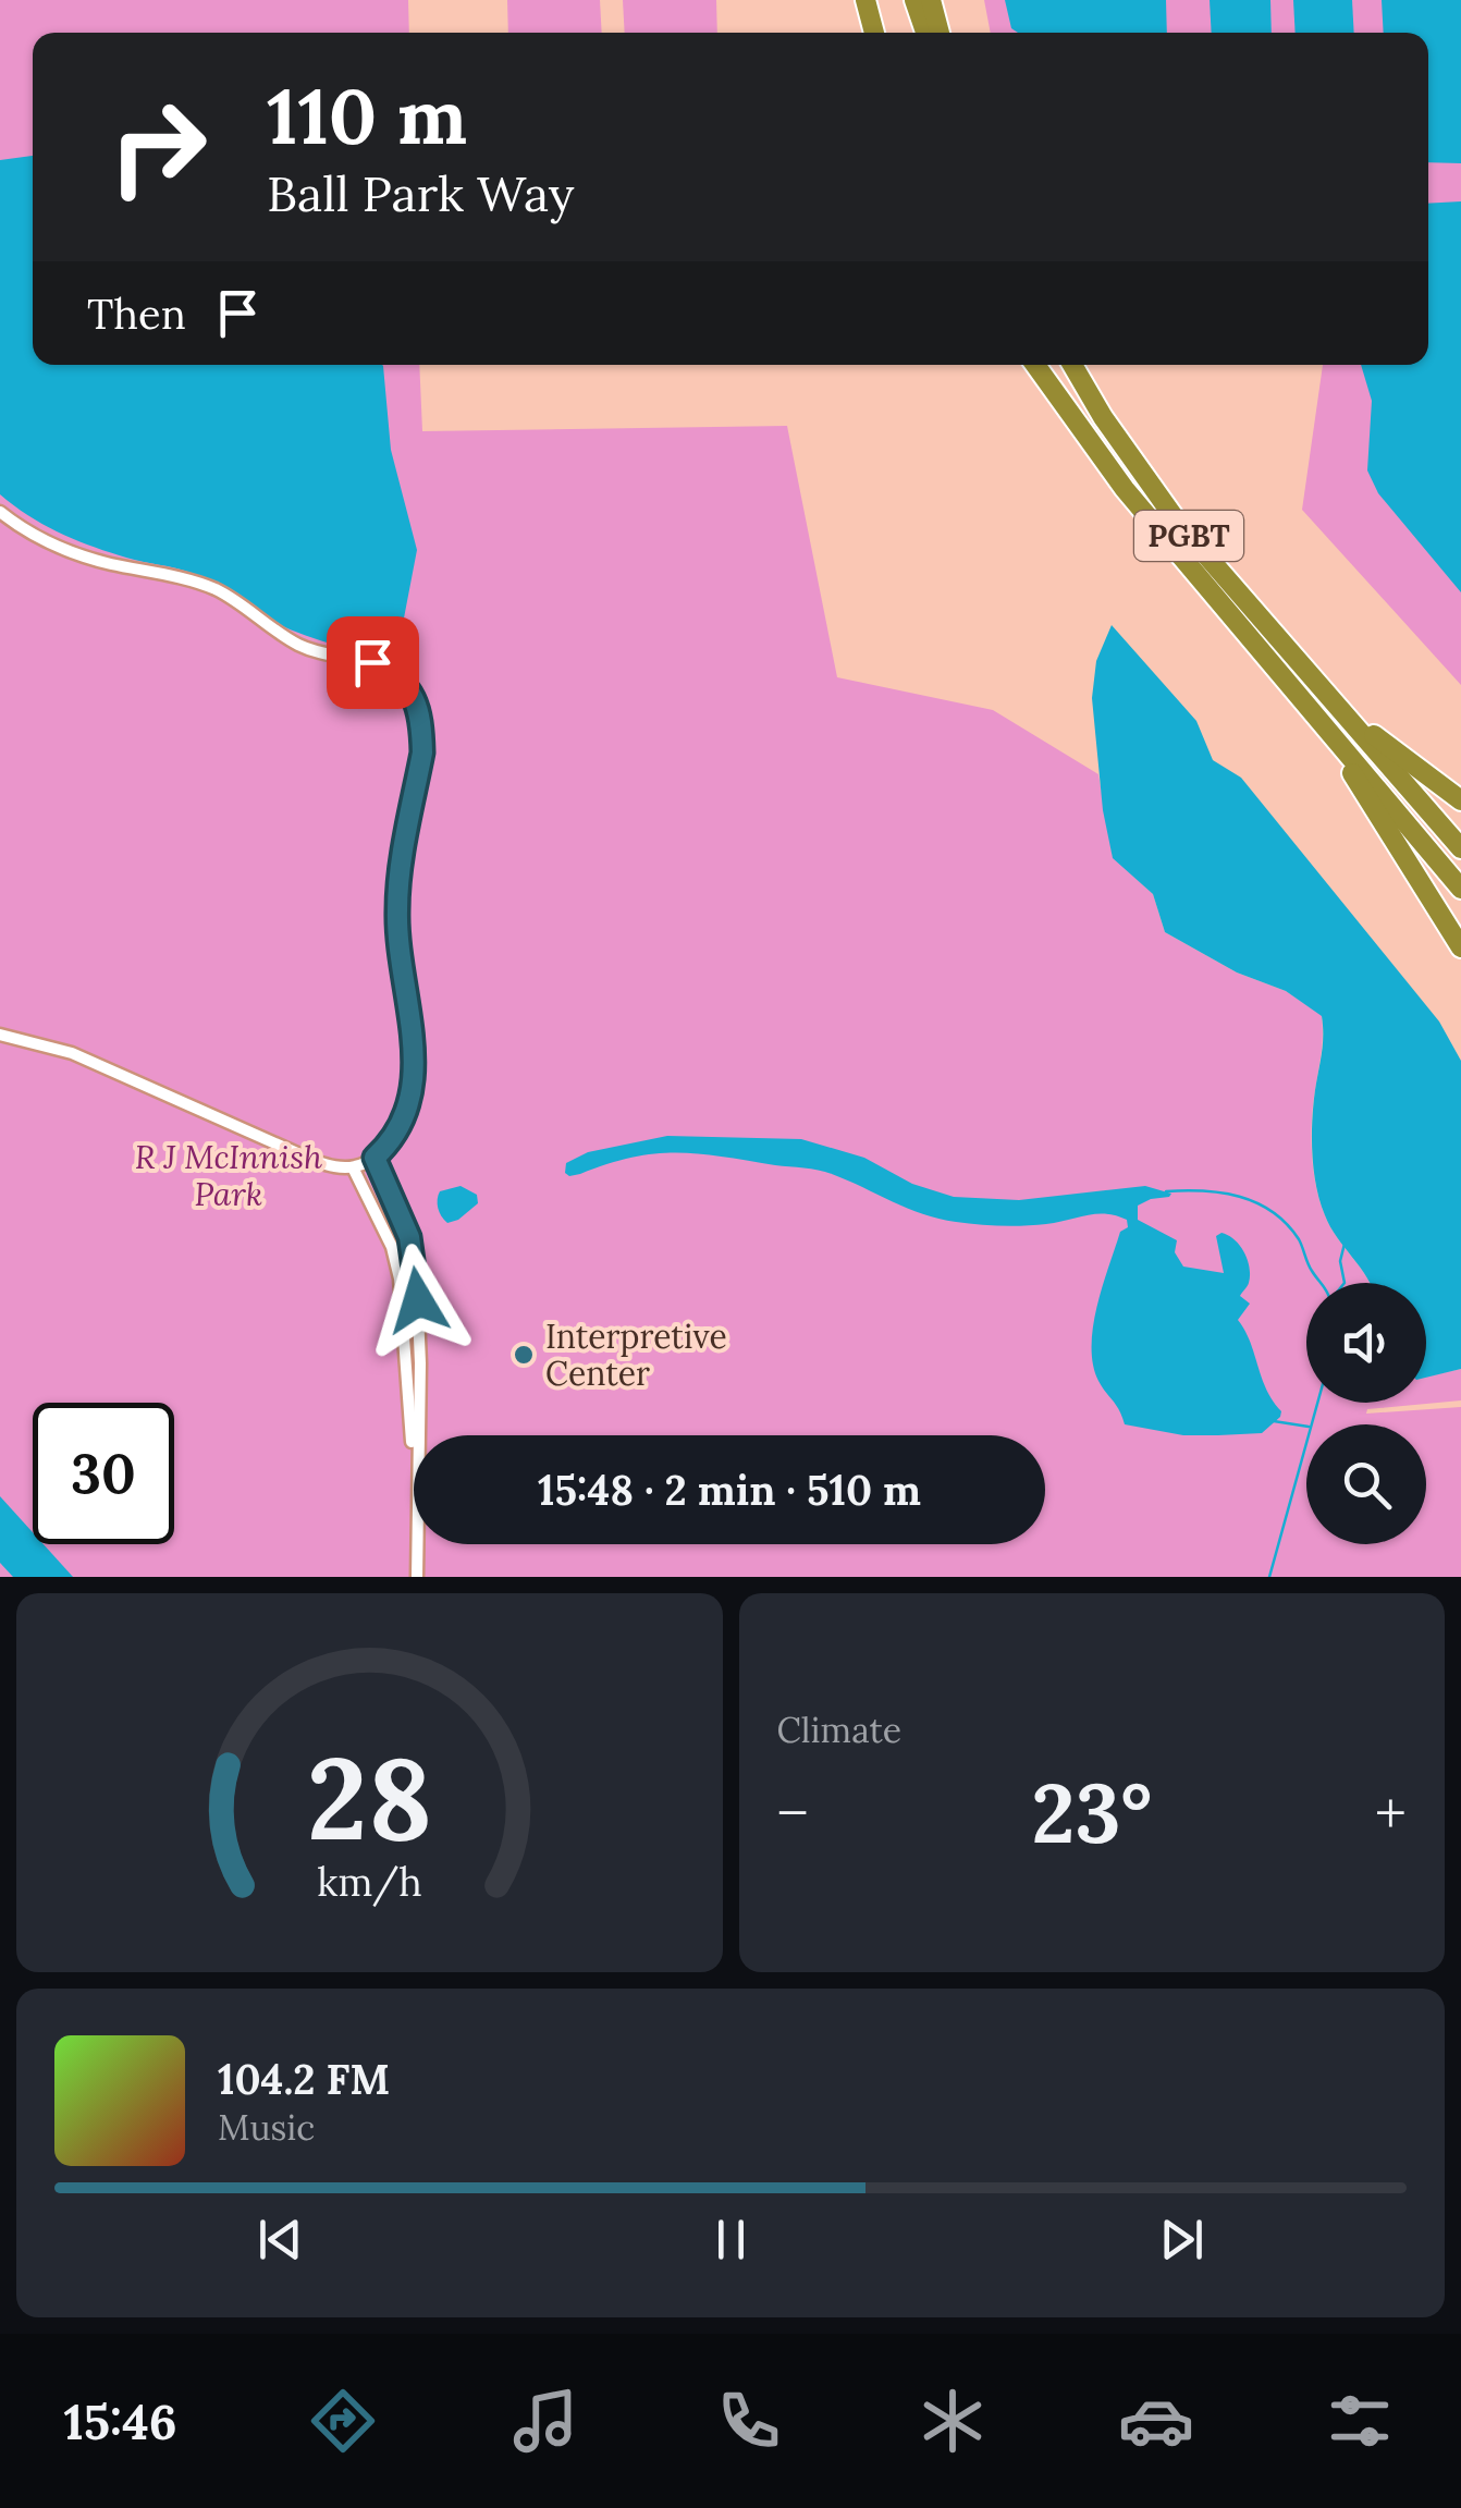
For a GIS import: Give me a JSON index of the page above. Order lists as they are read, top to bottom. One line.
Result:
{"streets":{"highway":["PGBT"]},"parks":["R J McInnish Park"],"places":["Interpretive Center"],"page":{"turn":["110 m","Ball Park Way"],"then":"Then","limit":"30","trip":"15:48 · 2 min · 510 m","tile":"Climate","heat":["−","23°","+"],"song":["104.2 FM","Music"],"tabs":"15:46","gauge":["28","km/h"]}}
